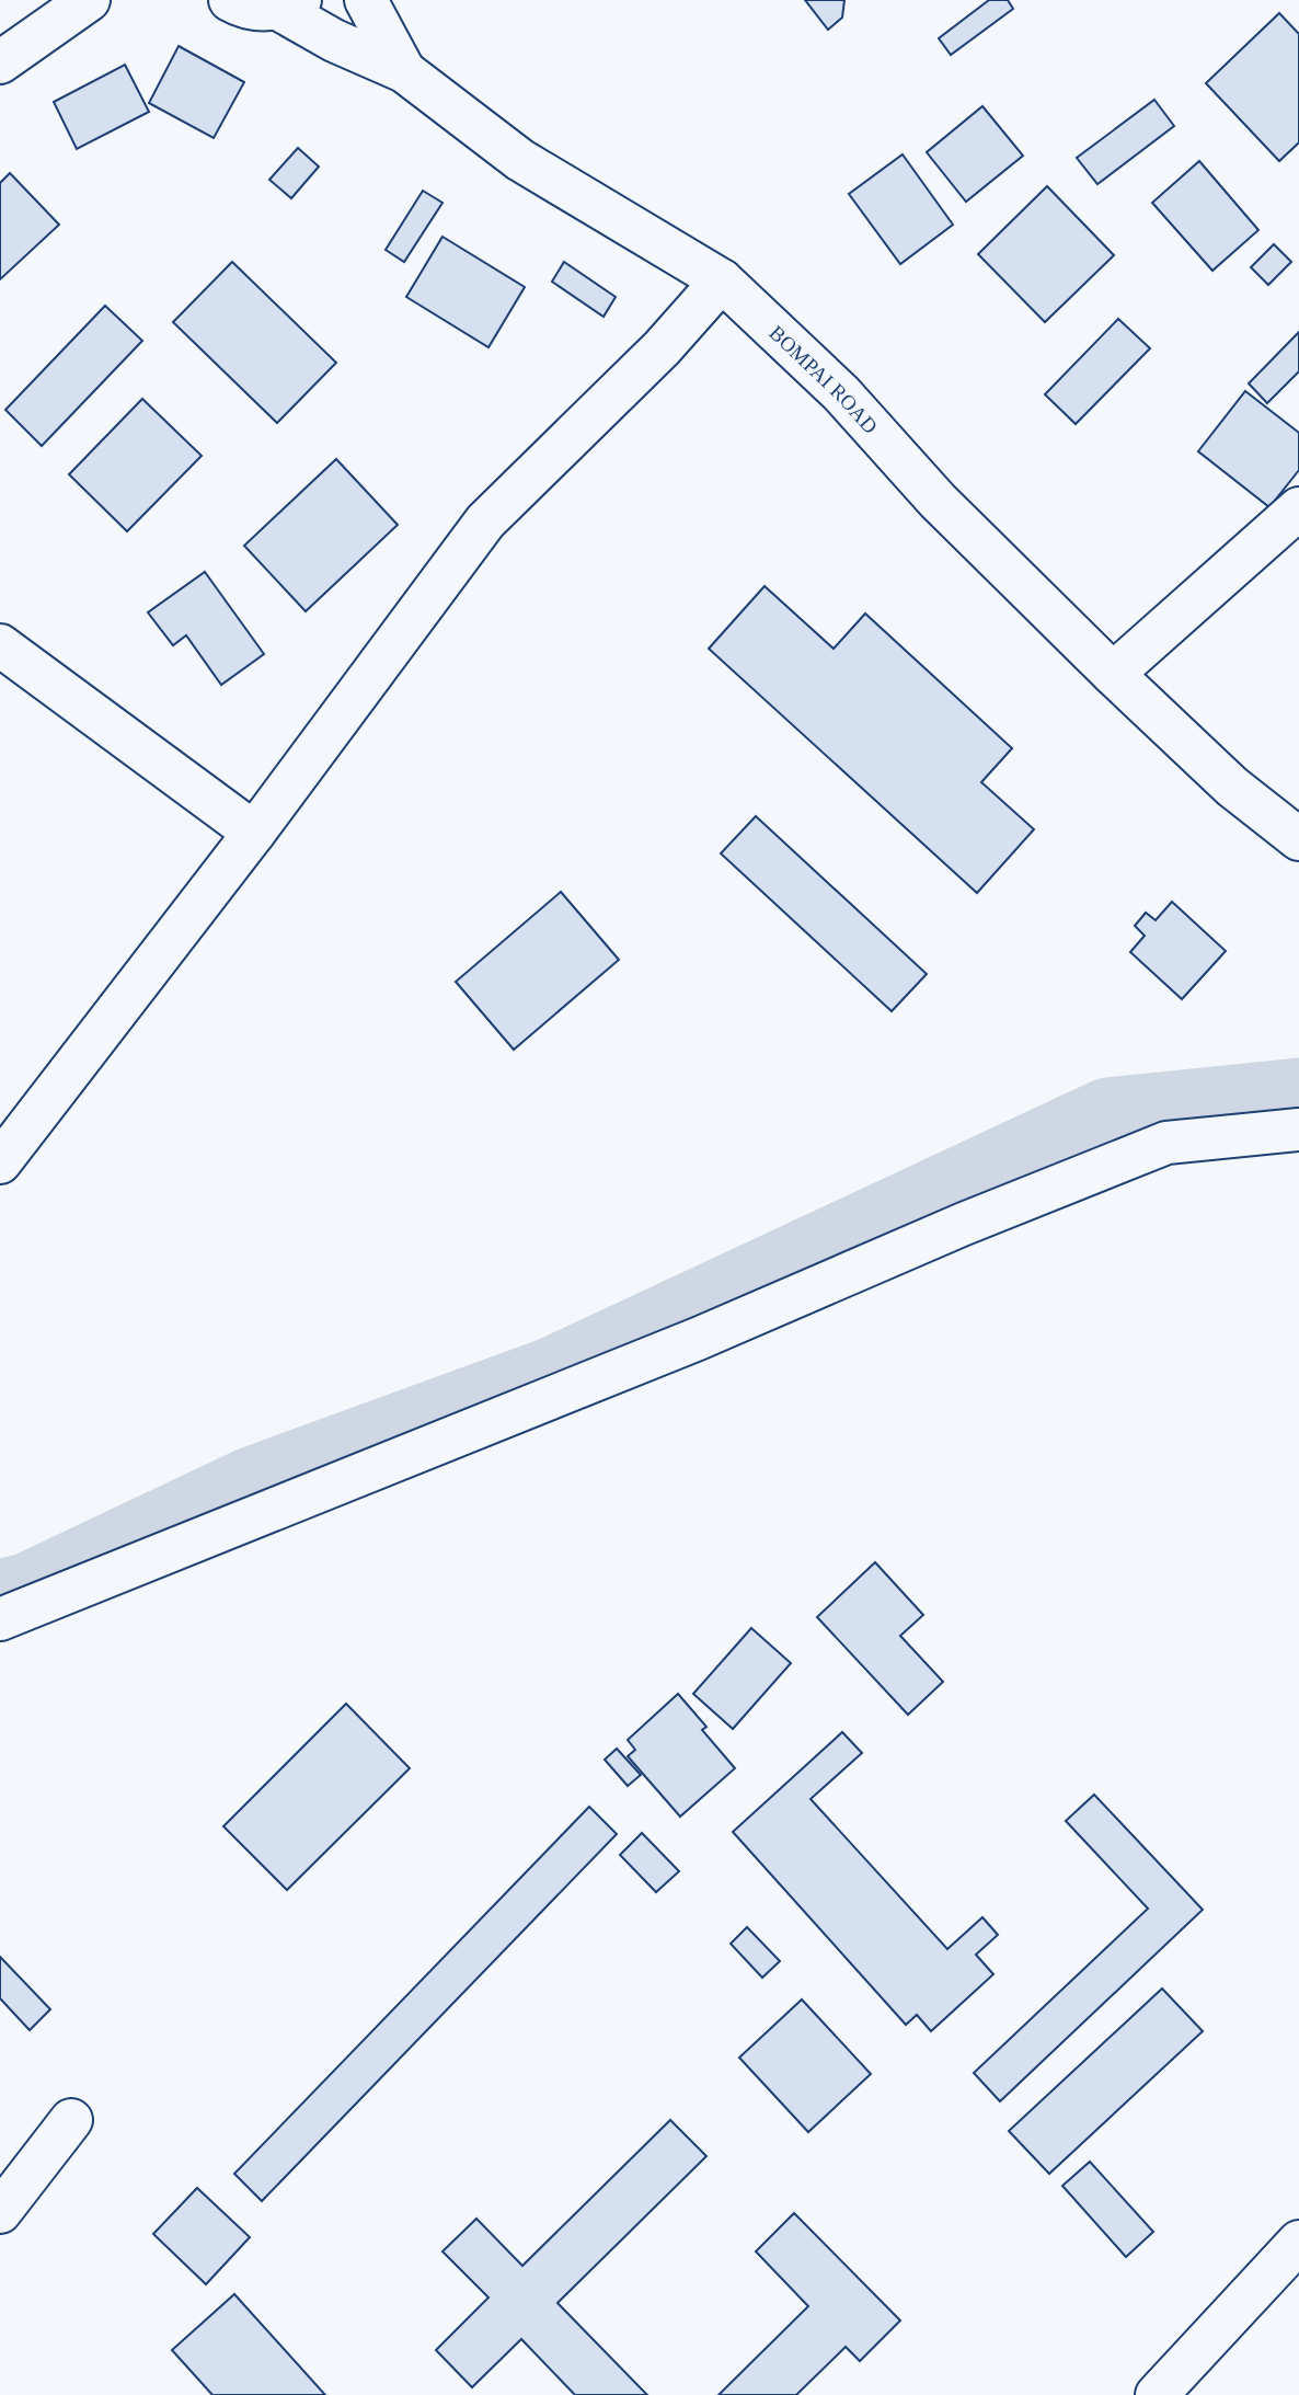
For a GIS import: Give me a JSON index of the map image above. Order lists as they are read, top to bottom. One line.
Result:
{"streets":{"street":["BOMPAI ROAD"]}}
